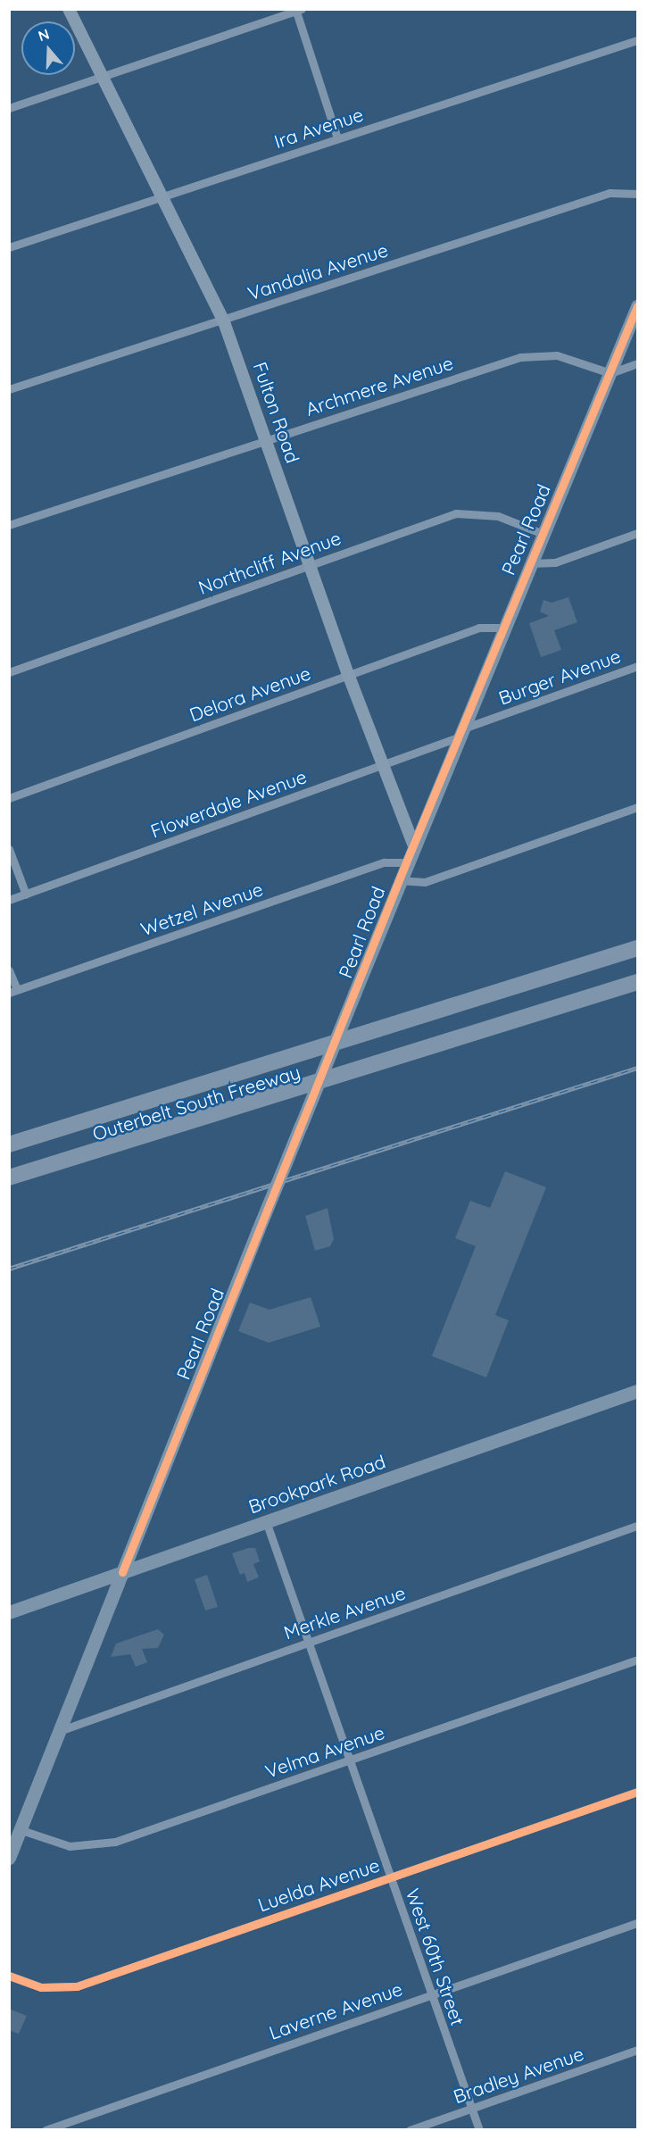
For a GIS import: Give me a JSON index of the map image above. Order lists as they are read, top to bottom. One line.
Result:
{"streets":{"highway":["Outerbelt South Freeway"],"main road":["Fulton Road","Pearl Road","Brookpark Road"],"street":["Ira Avenue","Vandalia Avenue","Archmere Avenue","Northcliff Avenue","Burger Avenue","Delora Avenue","Flowerdale Avenue","Wetzel Avenue","Merkle Avenue","Velma Avenue","Luelda Avenue","West 60th Street","Laverne Avenue","Bradley Avenue"]},"crossings":[["Ira Avenue","Fulton Road"],["Vandalia Avenue","Fulton Road"],["Archmere Avenue","Fulton Road"],["Archmere Avenue","Pearl Road"],["Fulton Road","Pearl Road"],["Fulton Road","Northcliff Avenue"],["Fulton Road","Delora Avenue"],["Fulton Road","Flowerdale Avenue"],["Pearl Road","Northcliff Avenue"],["Pearl Road","Burger Avenue"],["Pearl Road","Delora Avenue"],["Pearl Road","Flowerdale Avenue"],["Pearl Road","Wetzel Avenue"],["Pearl Road","Brookpark Road"],["Pearl Road","Merkle Avenue"],["Pearl Road","Velma Avenue"],["Burger Avenue","Flowerdale Avenue"],["Brookpark Road","West 60th Street"],["Merkle Avenue","West 60th Street"],["Velma Avenue","West 60th Street"],["Luelda Avenue","West 60th Street"],["West 60th Street","Laverne Avenue"],["West 60th Street","Bradley Avenue"]],"north":"top"}
